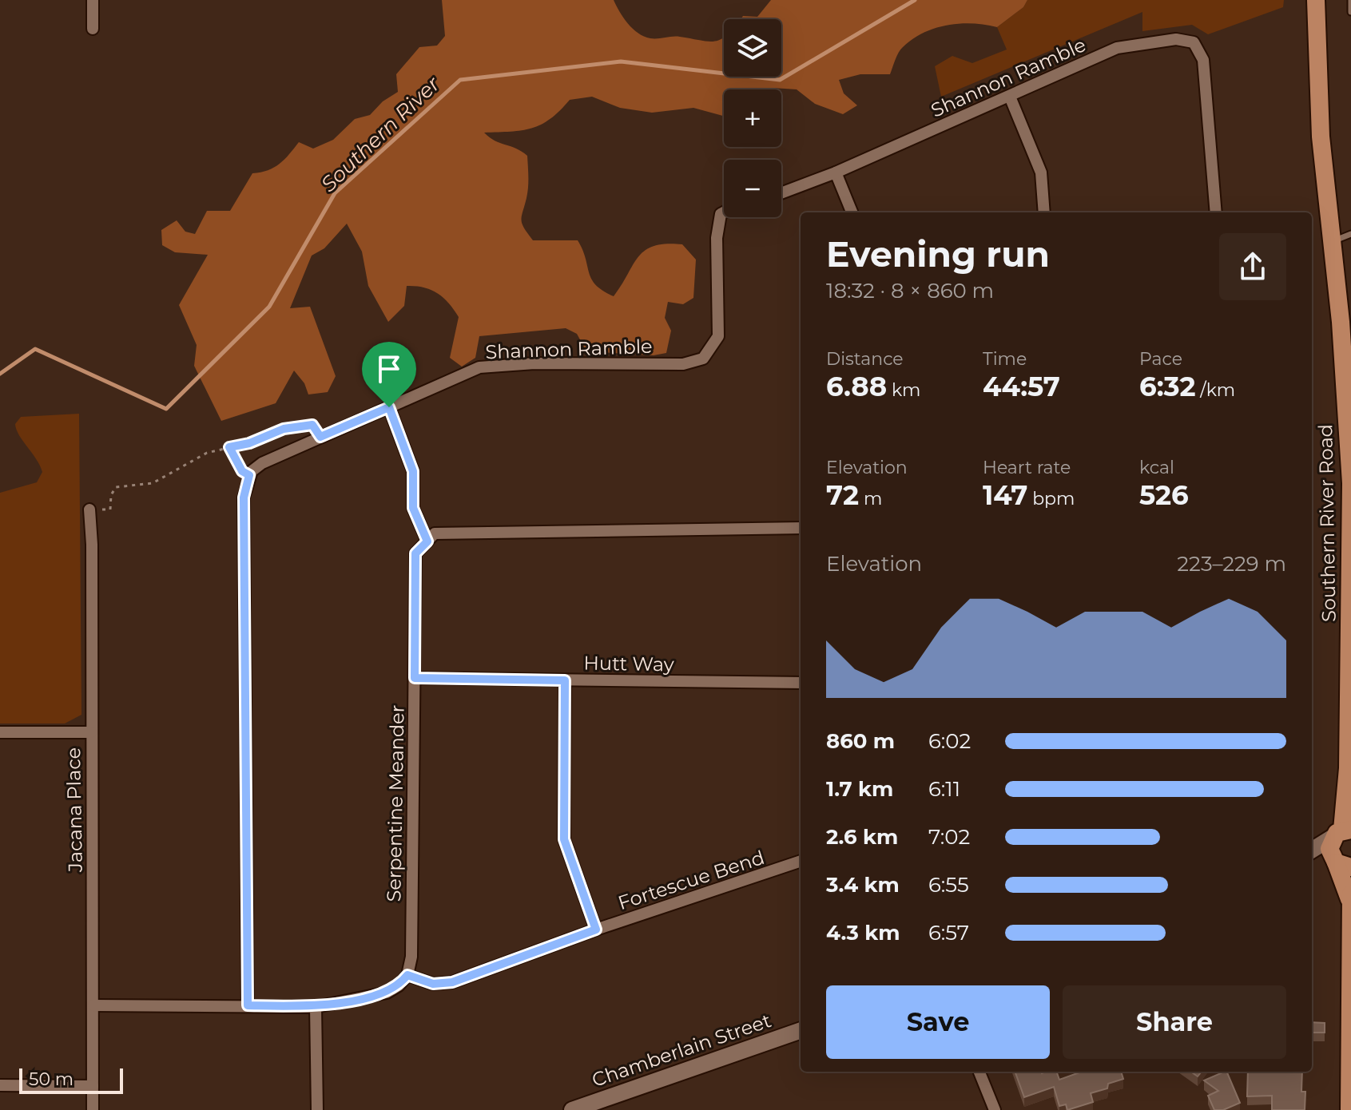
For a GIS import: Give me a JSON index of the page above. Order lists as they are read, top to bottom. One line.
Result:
{"streets":{"main road":["Southern River Road","Chamberlain Street"],"street":["Shannon Ramble","Hutt Way","Serpentine Meander","Jacana Place","Fortescue Bend"]},"crossings":[["Hutt Way","Serpentine Meander"],["Serpentine Meander","Fortescue Bend"]],"water":["Southern River"],"scale_bar":"50 m","page":{"map_buttons":["+","−"],"heading":["Evening run","18:32 · 8 × 860 m"],"stats":[["Distance","6.88 km"],["Time","44:57"],["Pace","6:32 /km"],["Elevation","72 m"],["Heart rate","147 bpm"],["kcal","526"]],"chart":["Elevation","223–229 m"],"list":[{"name":"860 m","note":"6:02"},{"name":"1.7 km","note":"6:11"},{"name":"2.6 km","note":"7:02"},{"name":"3.4 km","note":"6:55"},{"name":"4.3 km","note":"6:57"}],"buttons":["Save","Share"],"scale":"50 m"}}
